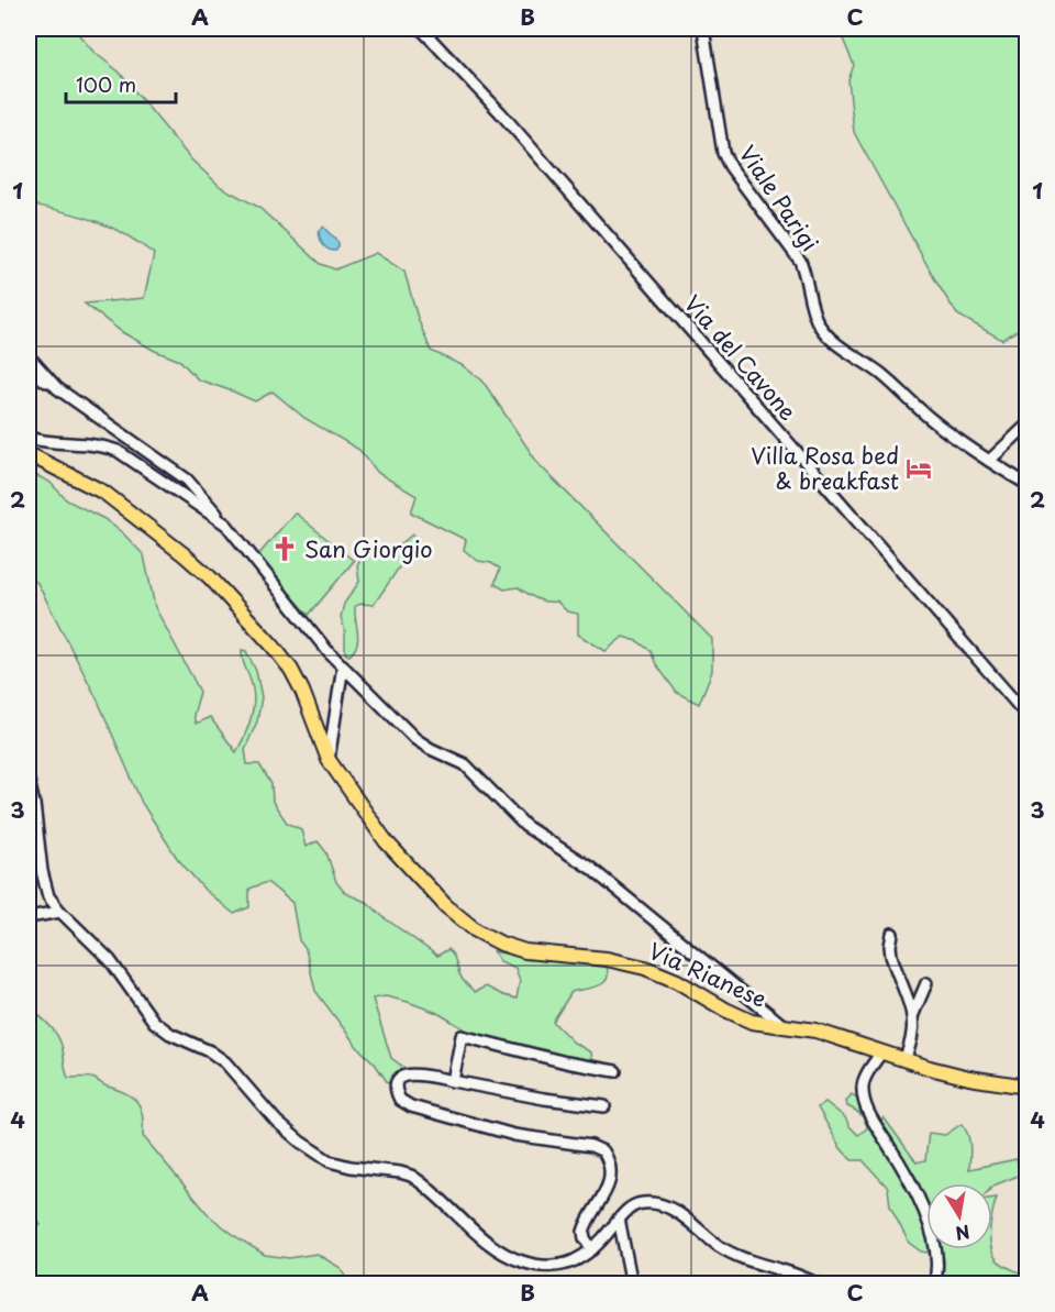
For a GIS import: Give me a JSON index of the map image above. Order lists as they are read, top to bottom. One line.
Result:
{"streets":{"main road":["Via Rianese"],"street":["Viale Parigi","Via del Cavone"]},"places":{"hotel":["Villa Rosa bed & breakfast"],"church":["San Giorgio"]},"scale_bar":"100 m","north":"bottom","grid":{"columns":["A","B","C"],"rows":["1","2","3","4"]}}
